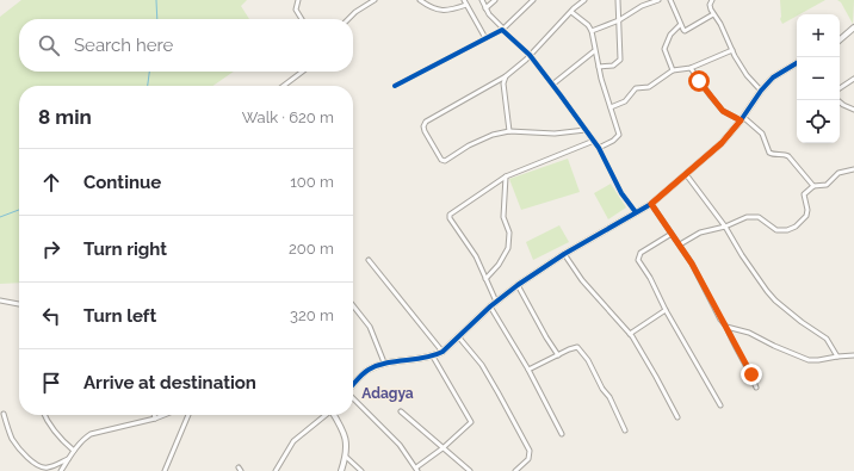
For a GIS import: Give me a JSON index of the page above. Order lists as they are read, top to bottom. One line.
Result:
{"districts":["Adagya"],"page":{"map_buttons":["+","−"],"search":"Search here","heading":["8 min","Walk · 620 m"],"list":[["Continue","100 m"],["Turn right","200 m"],["Turn left","320 m"],"Arrive at destination"]}}
